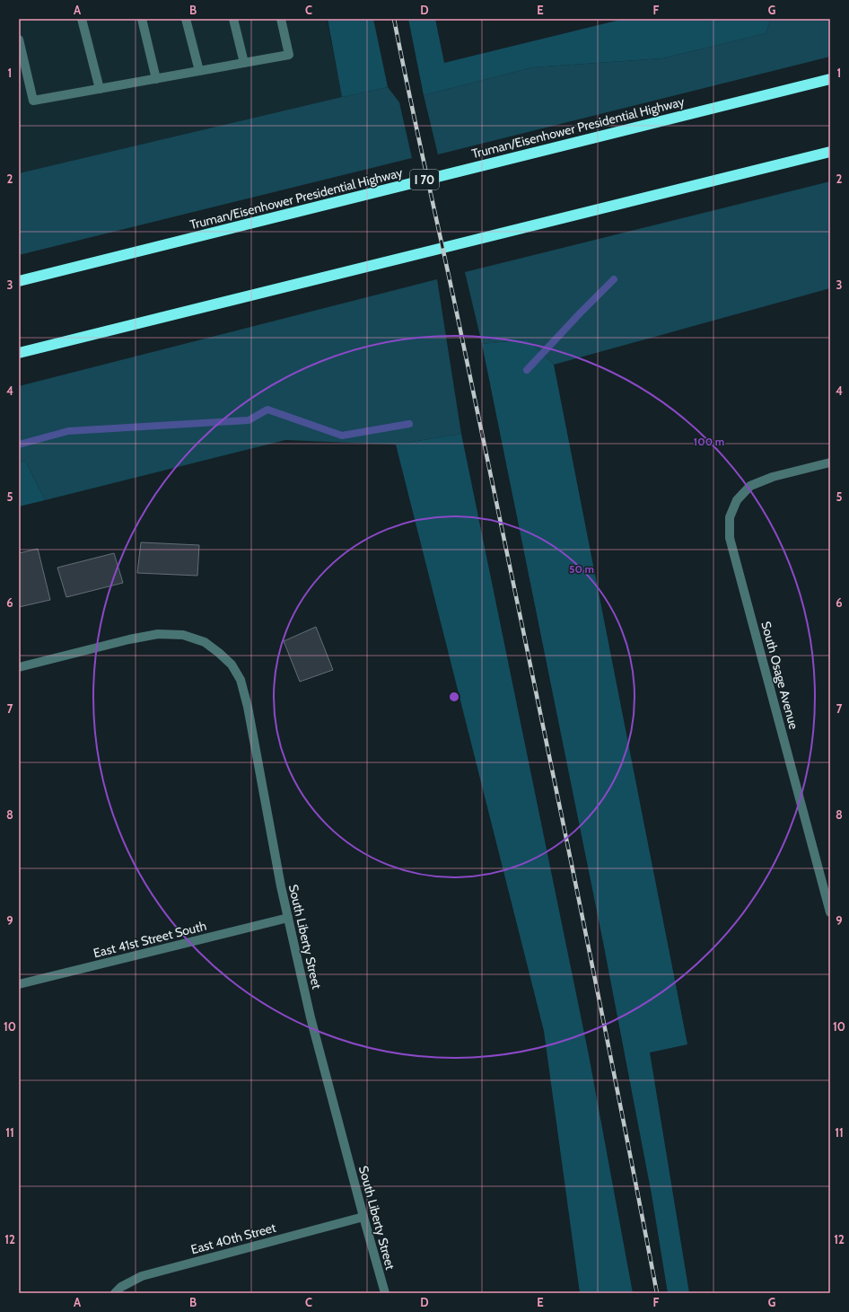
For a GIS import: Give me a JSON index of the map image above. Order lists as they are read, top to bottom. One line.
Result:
{"streets":{"highway":["Truman/Eisenhower Presidential Highway","I 70"],"street":["South Osage Avenue","South Liberty Street","East 41st Street South","East 40th Street"]},"crossings":[["South Liberty Street","East 41st Street South"],["South Liberty Street","East 40th Street"]],"grid":{"columns":["A","B","C","D","E","F","G"],"rows":["1","2","3","4","5","6","7","8","9","10","11","12"]},"rings":["100 m","50 m"]}
